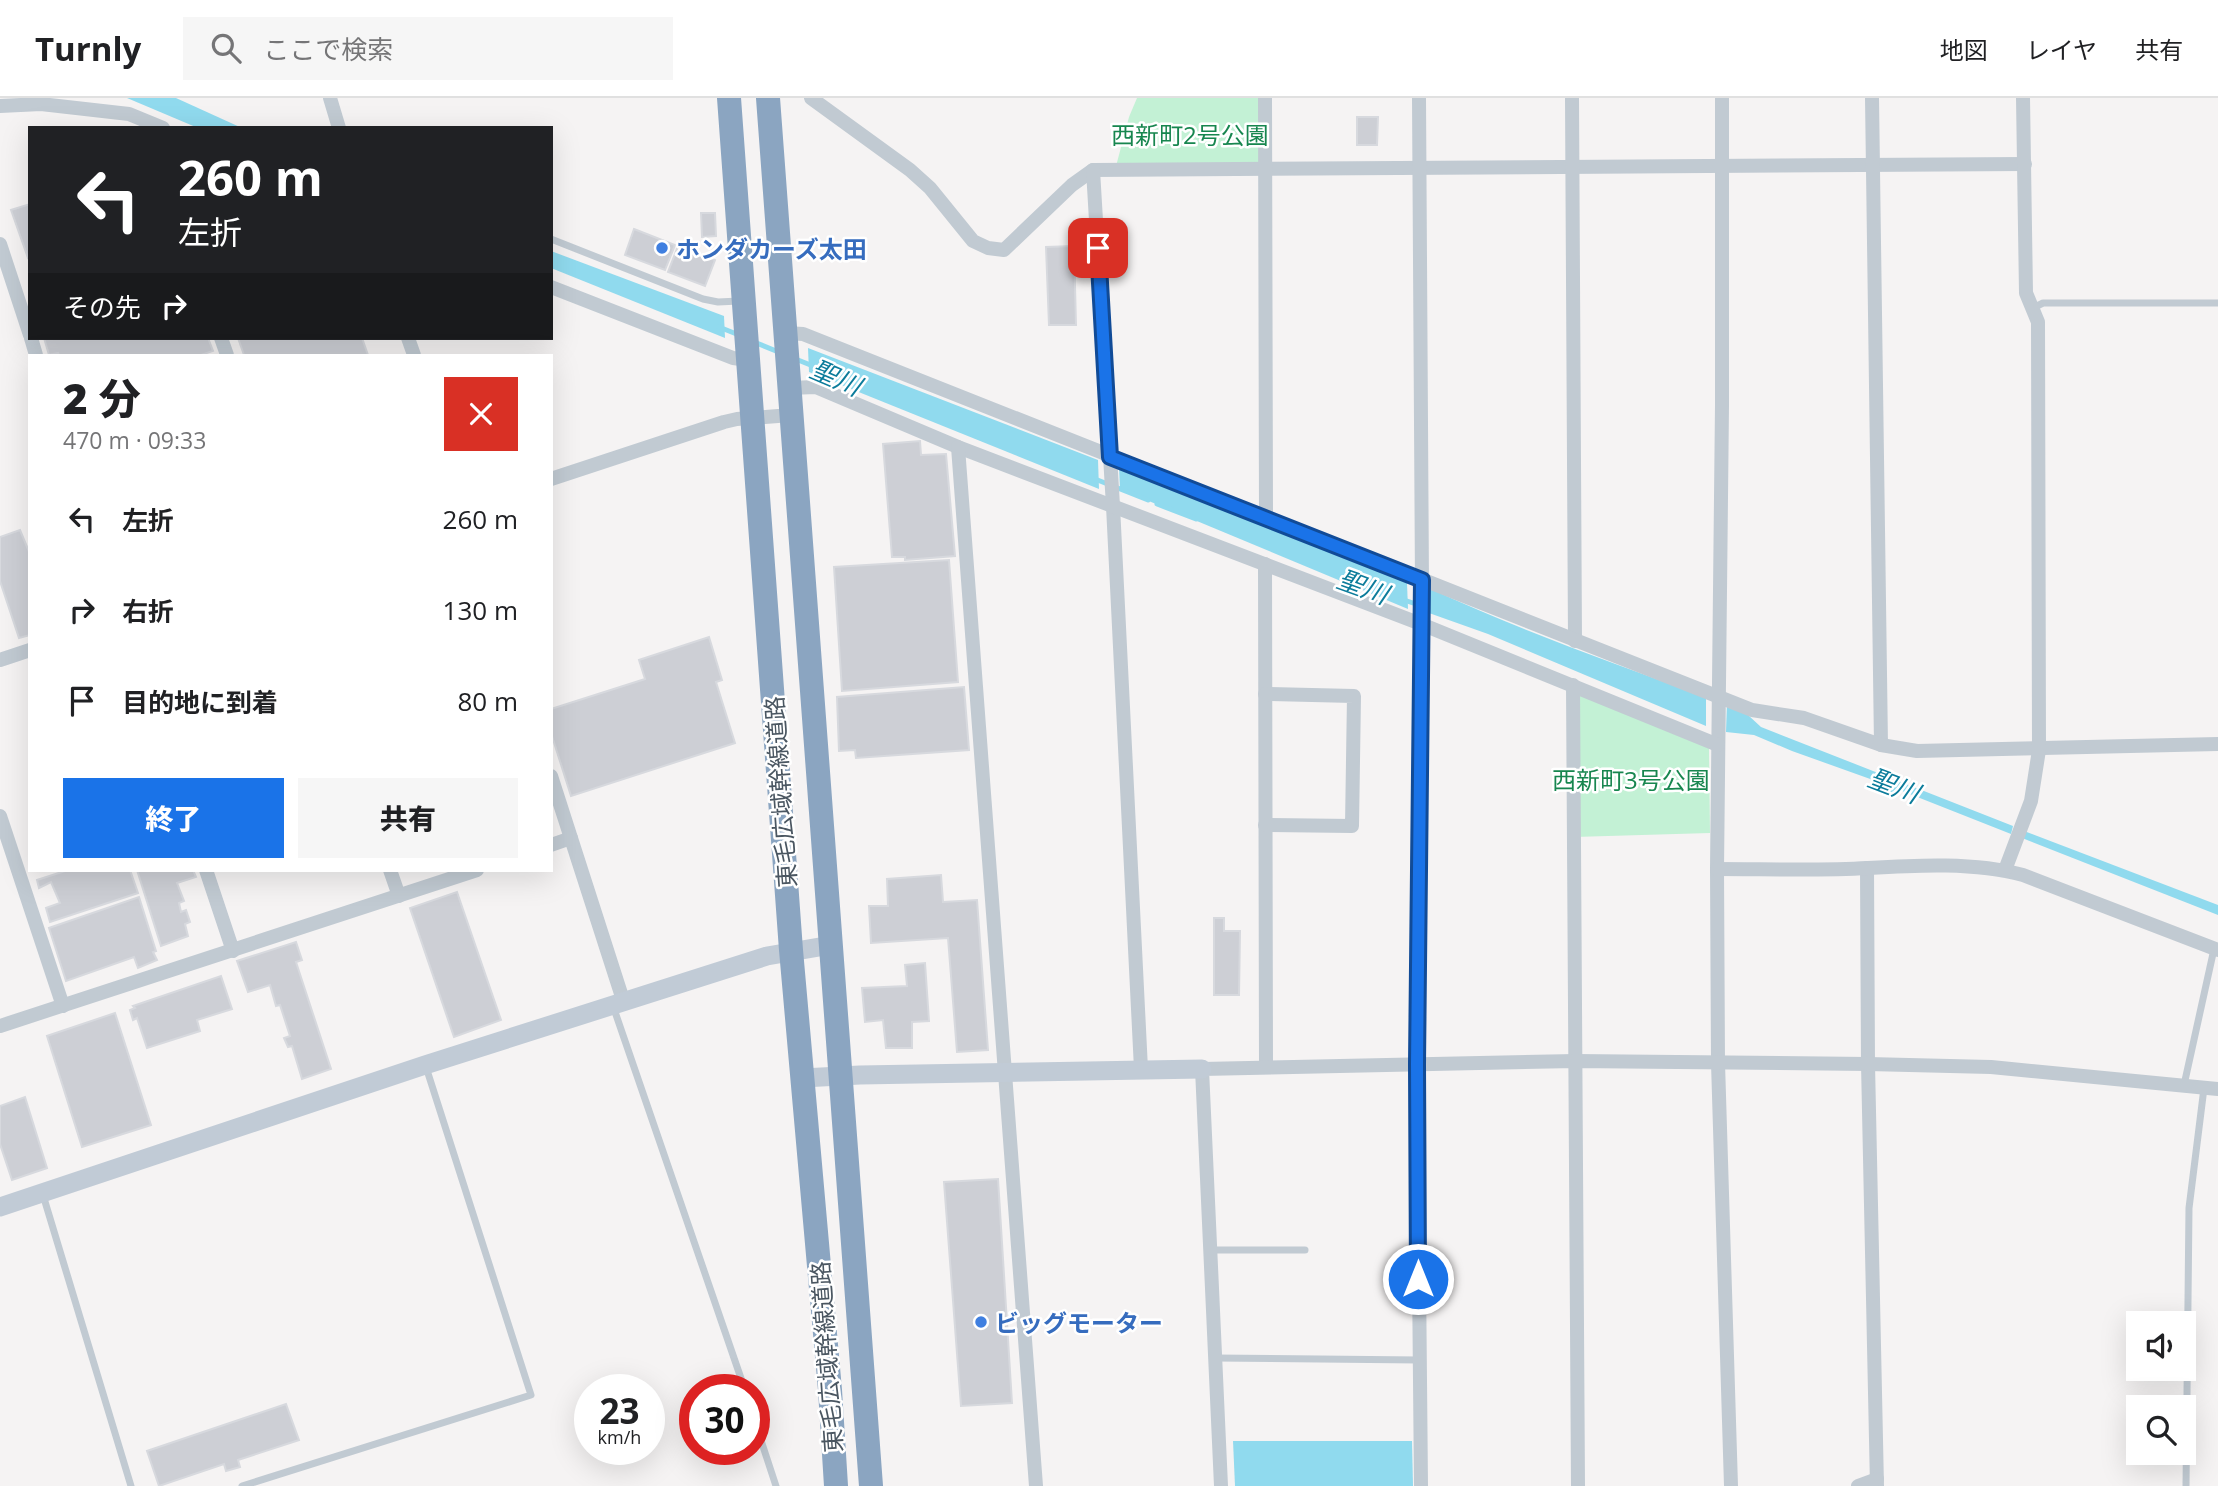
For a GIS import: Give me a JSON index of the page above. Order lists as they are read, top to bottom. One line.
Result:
{"streets":{"highway":["東毛広域幹線道路"]},"water":["聖川"],"parks":["西新町2号公園","西新町3号公園"],"places":["ホンダカーズ太田","ビッグモーター"],"page":{"header":"Turnly","search":"ここで検索","nav":["地図","レイヤ","共有"],"turn":["260 m","左折"],"then":"その先","heading":["2 分","470 m · 09:33"],"list":[{"name":"左折","value":"260 m"},{"name":"右折","value":"130 m"},{"name":"目的地に到着","value":"80 m"}],"buttons":["終了","共有"],"speed":"23 km/h","limit":"30"}}
